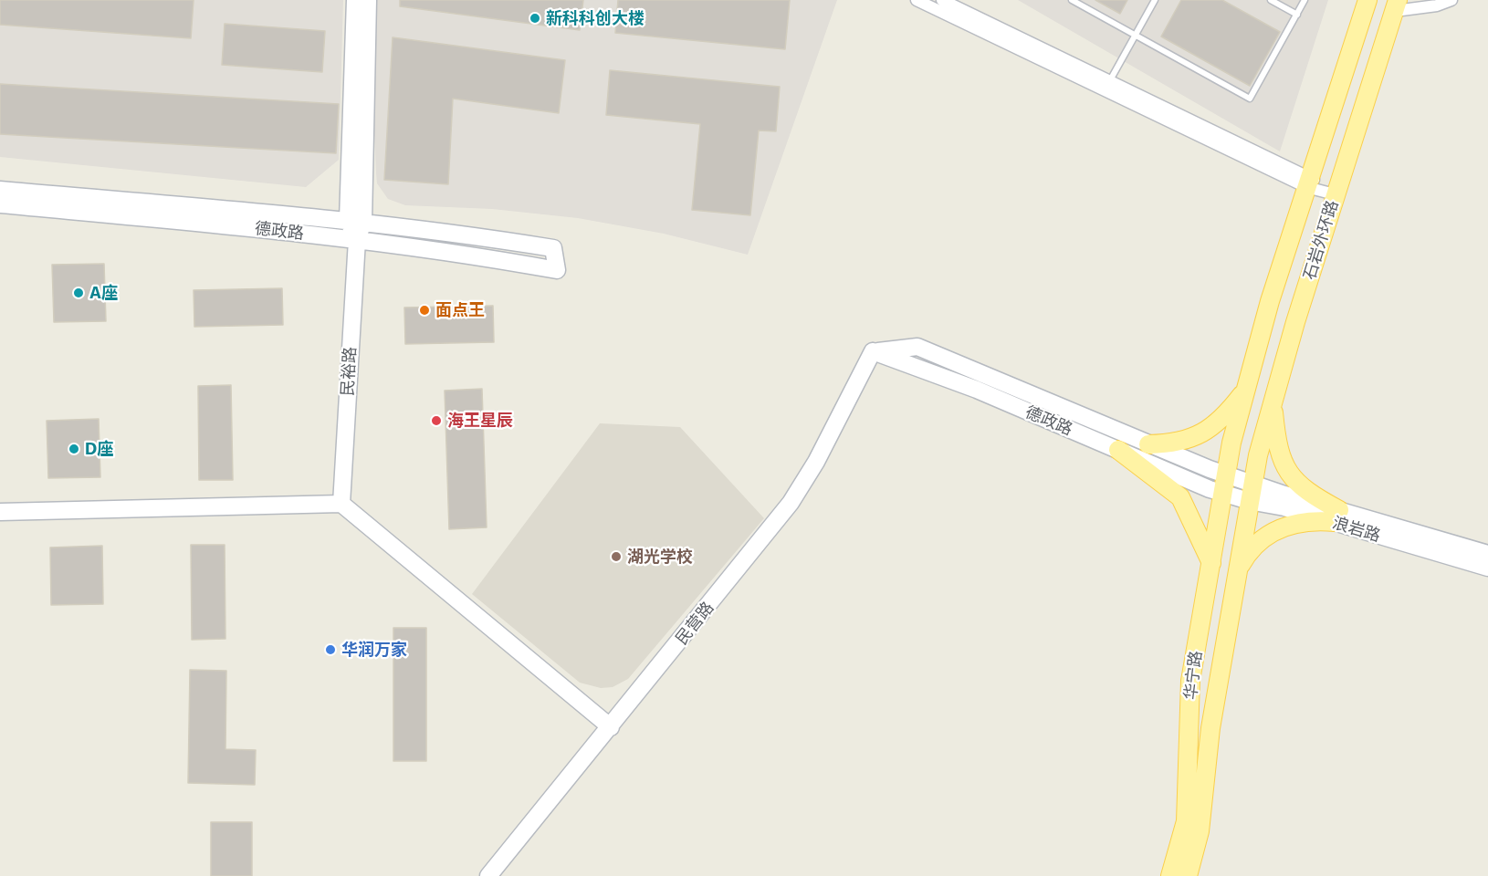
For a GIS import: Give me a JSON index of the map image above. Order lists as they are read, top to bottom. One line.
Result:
{"streets":{"main road":["德政路","石岩外环路","民裕路","浪岩路","民营路","华宁路"]},"crossings":[["德政路","石岩外环路"],["德政路","民裕路"],["德政路","浪岩路"],["德政路","民营路"],["德政路","华宁路"],["石岩外环路","浪岩路"],["石岩外环路","华宁路"],["浪岩路","华宁路"]],"places":["新科科创大楼","A座","面点王","海王星辰","D座","湖光学校","华润万家"]}
